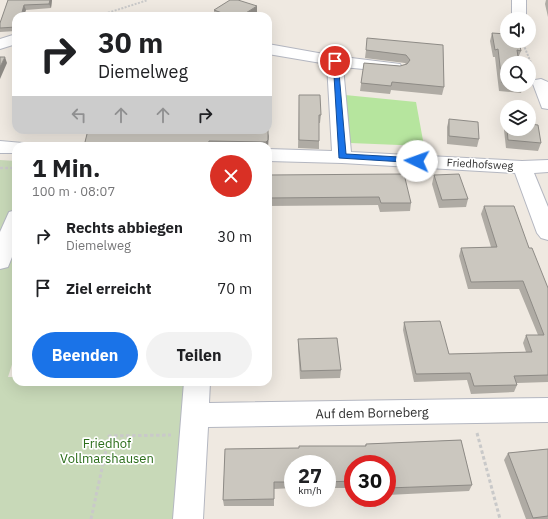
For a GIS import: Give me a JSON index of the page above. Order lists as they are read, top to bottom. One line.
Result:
{"streets":{"street":["Friedhofsweg","Auf dem Borneberg"]},"parks":["Friedhof Vollmarshausen"],"page":{"turn":["30 m","Diemelweg"],"heading":["1 Min.","100 m · 08:07"],"list":[{"name":"Rechts abbiegen","note":"Diemelweg","value":"30 m"},{"name":"Ziel erreicht","value":"70 m"}],"buttons":["Beenden","Teilen"],"speed":"27 km/h","limit":"30"}}
